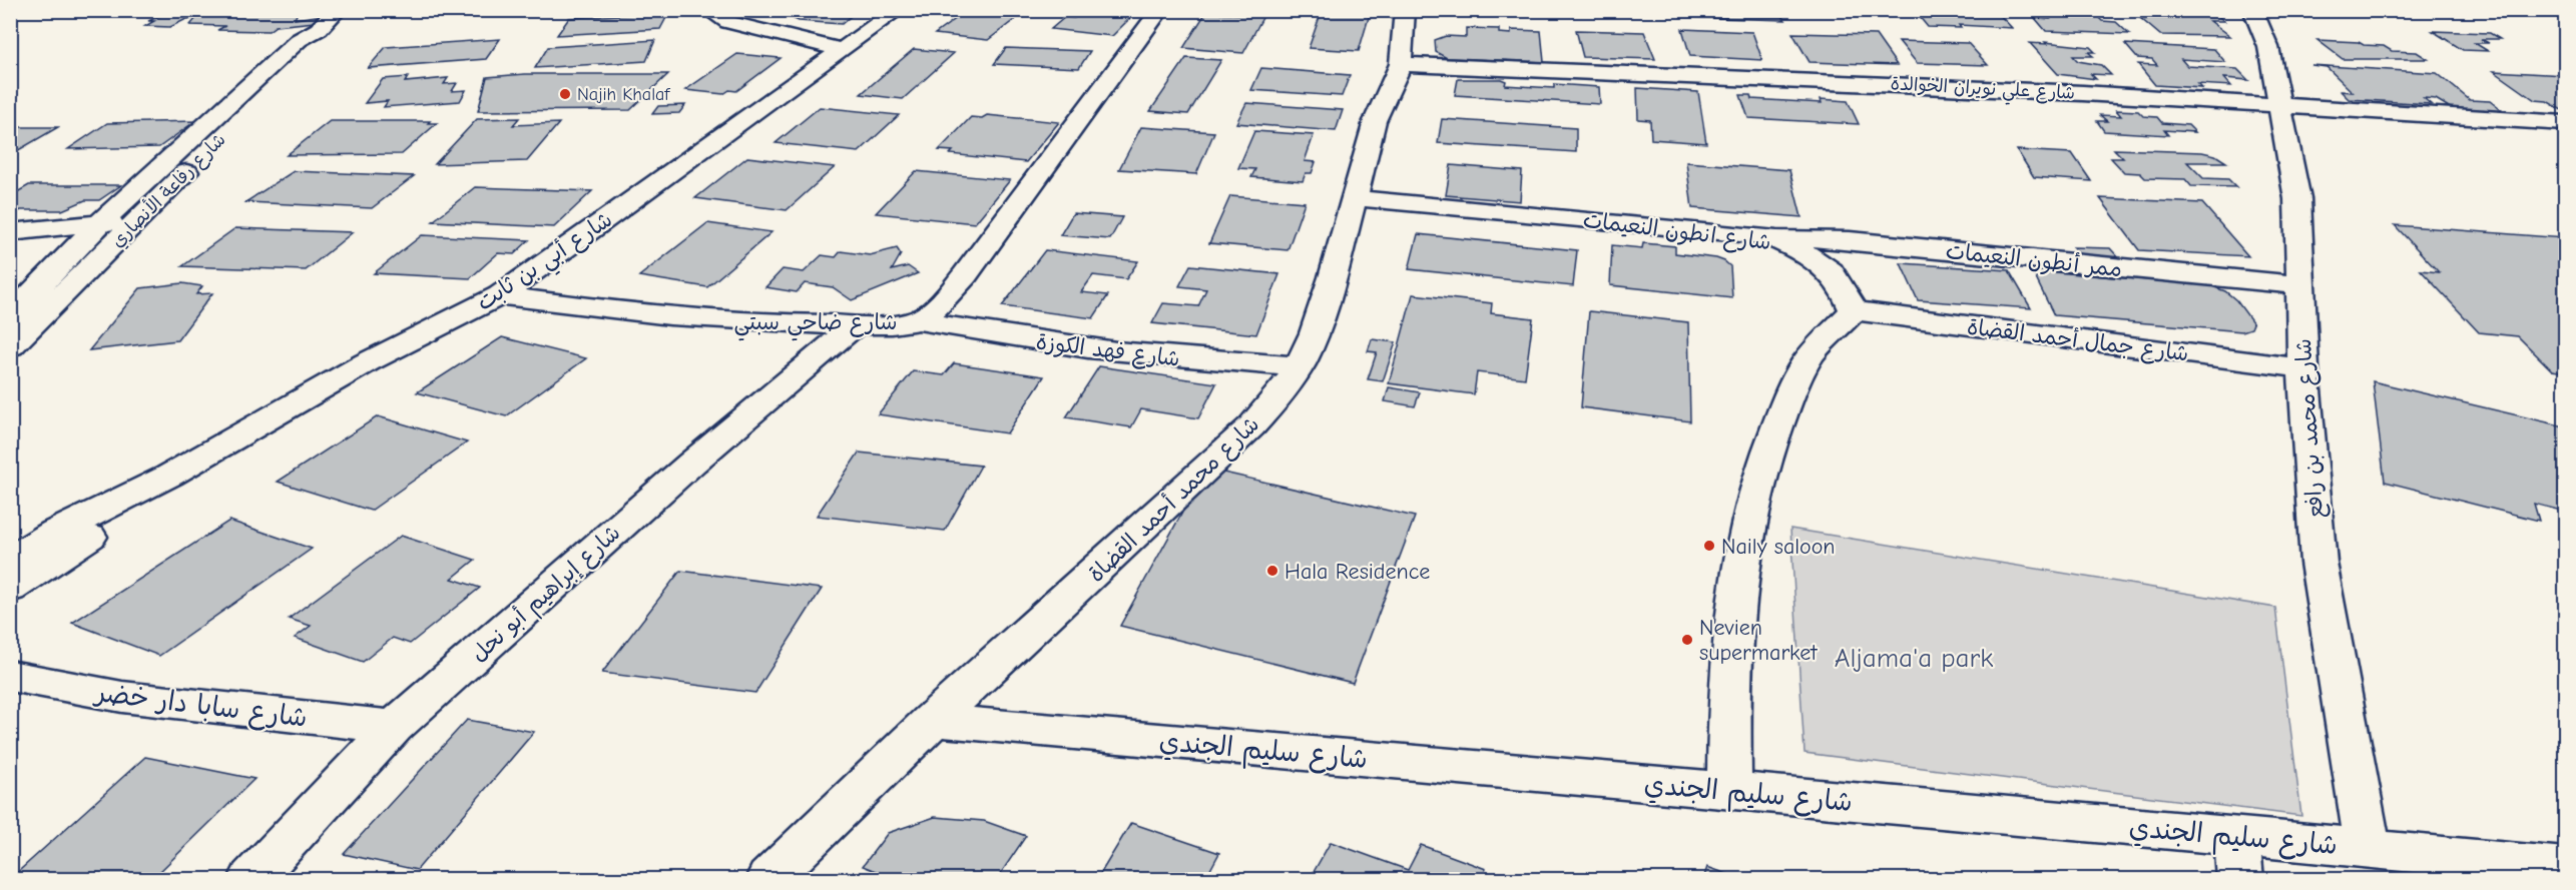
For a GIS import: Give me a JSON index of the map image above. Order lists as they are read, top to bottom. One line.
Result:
{"streets":{"street":["شارع علي نويران الخوالدة","شارع رفاعة الأنصاري","شارع انطون النعيمات","ممر أنطون النعيمات","شارع أبي بن ثابت","شارع ضاحي سبتي","شارع جمال أحمد القضاة","شارع فهد الكوزة","شارع محمد بن رافع","شارع محمد أحمد القضاة","شارع إبراهيم أبو نحل","شارع سابا دار خضر","شارع سليم الجندي"]},"crossings":[["شارع علي نويران الخوالدة","شارع محمد بن رافع"],["شارع علي نويران الخوالدة","شارع محمد أحمد القضاة"],["شارع انطون النعيمات","ممر أنطون النعيمات"],["شارع انطون النعيمات","شارع جمال أحمد القضاة"],["شارع انطون النعيمات","شارع محمد أحمد القضاة"],["ممر أنطون النعيمات","شارع محمد بن رافع"],["شارع أبي بن ثابت","شارع ضاحي سبتي"],["شارع ضاحي سبتي","شارع فهد الكوزة"],["شارع ضاحي سبتي","شارع إبراهيم أبو نحل"],["شارع جمال أحمد القضاة","شارع محمد بن رافع"],["شارع فهد الكوزة","شارع محمد أحمد القضاة"],["شارع محمد بن رافع","شارع سليم الجندي"],["شارع محمد أحمد القضاة","شارع سليم الجندي"],["شارع إبراهيم أبو نحل","شارع سابا دار خضر"]],"parks":["Aljama'a park"],"places":["Najih Khalaf","Naily saloon","Hala Residence","Nevien supermarket"]}
